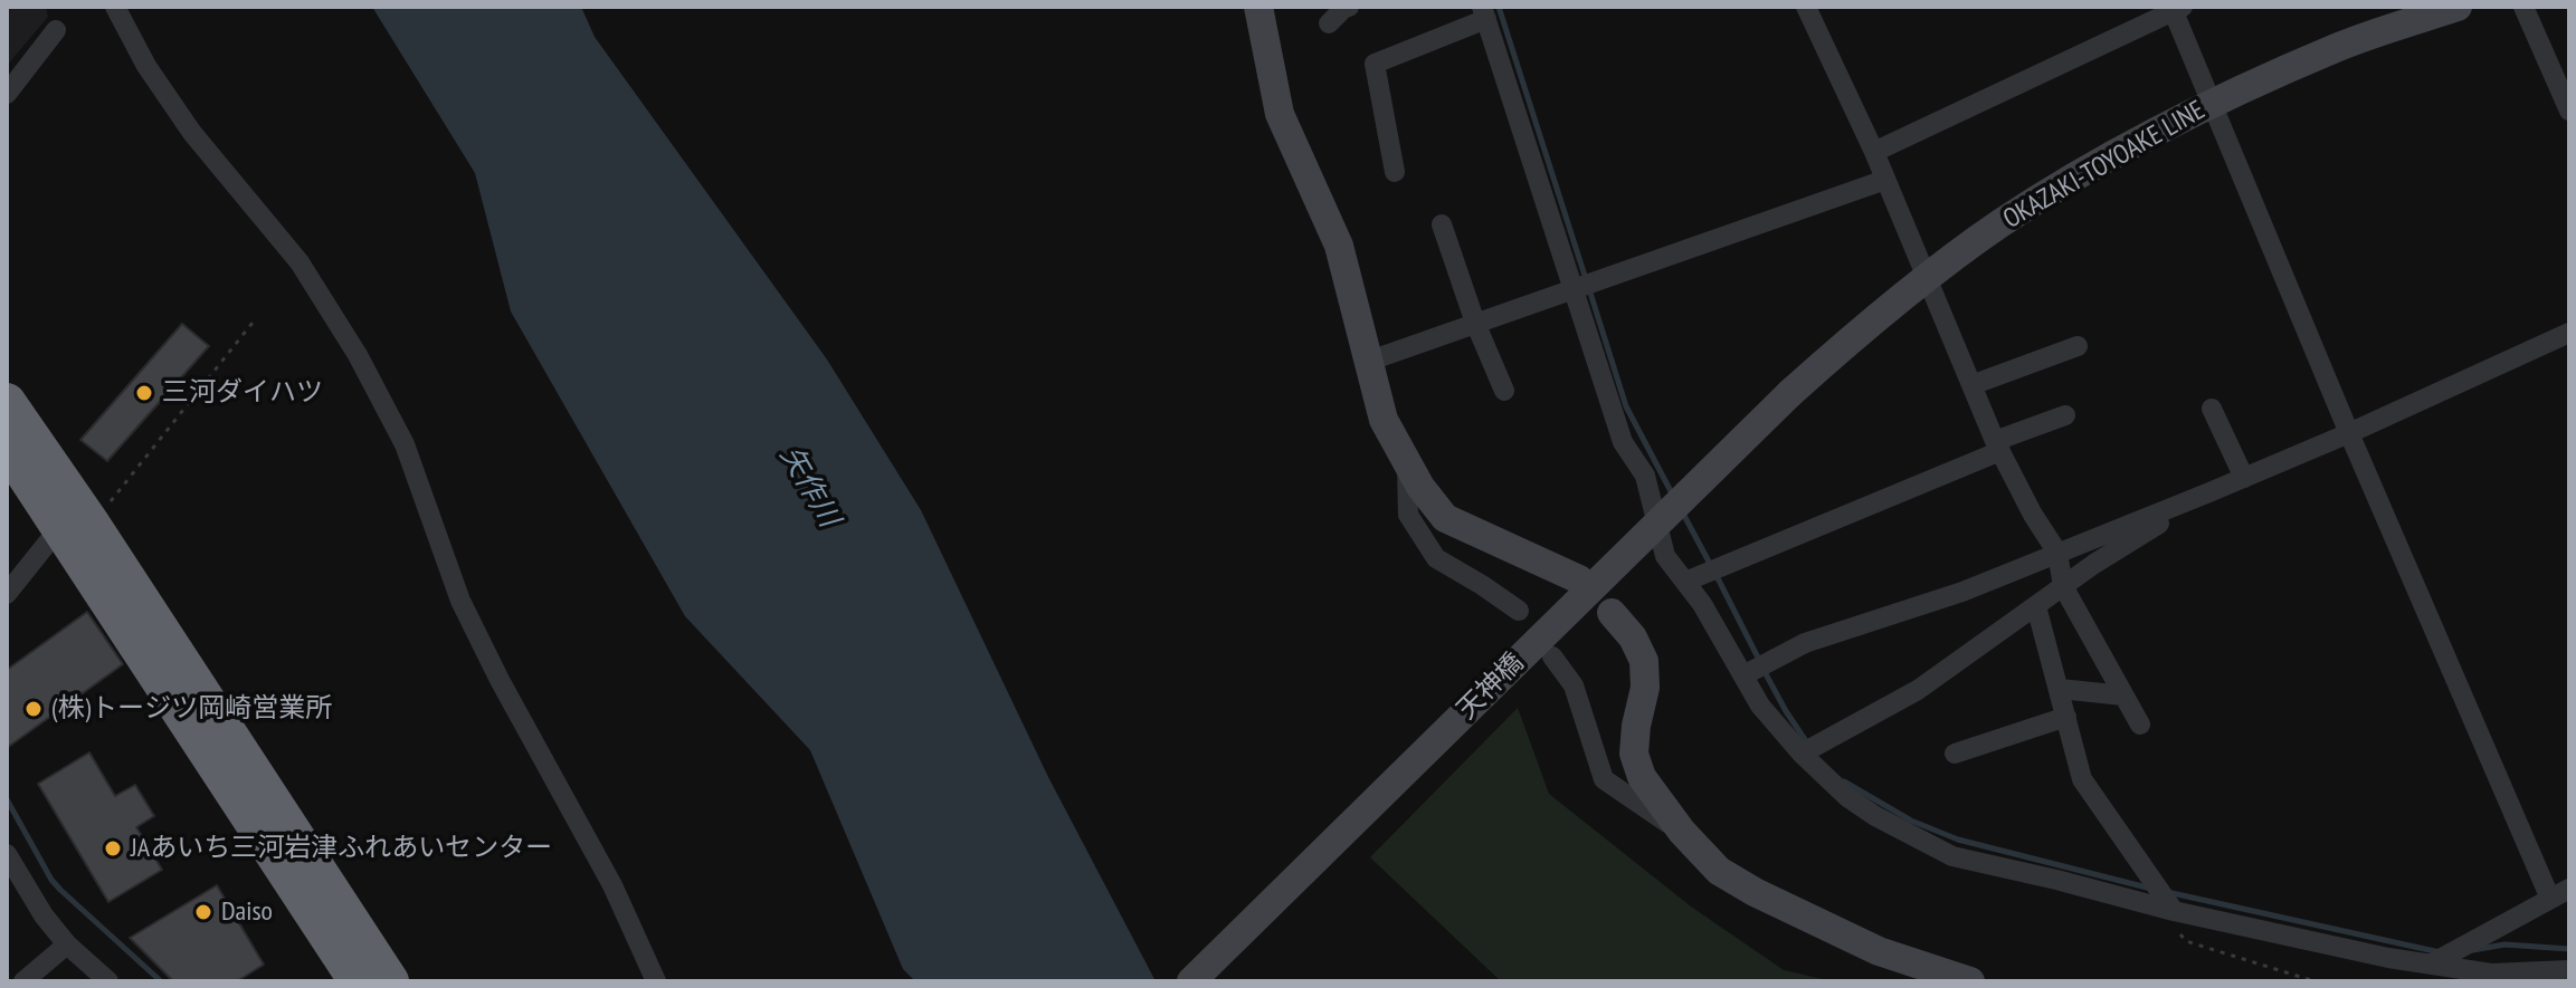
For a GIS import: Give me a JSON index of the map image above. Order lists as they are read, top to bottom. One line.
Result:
{"streets":{"main road":["OKAZAKI-TOYOAKE LINE","天神橋"]},"crossings":[["OKAZAKI-TOYOAKE LINE","天神橋"]],"water":["矢作川"],"places":["三河ダイハツ","(株)トージツ岡崎営業所","JAあいち三河岩津ふれあいセンター","Daiso"]}
